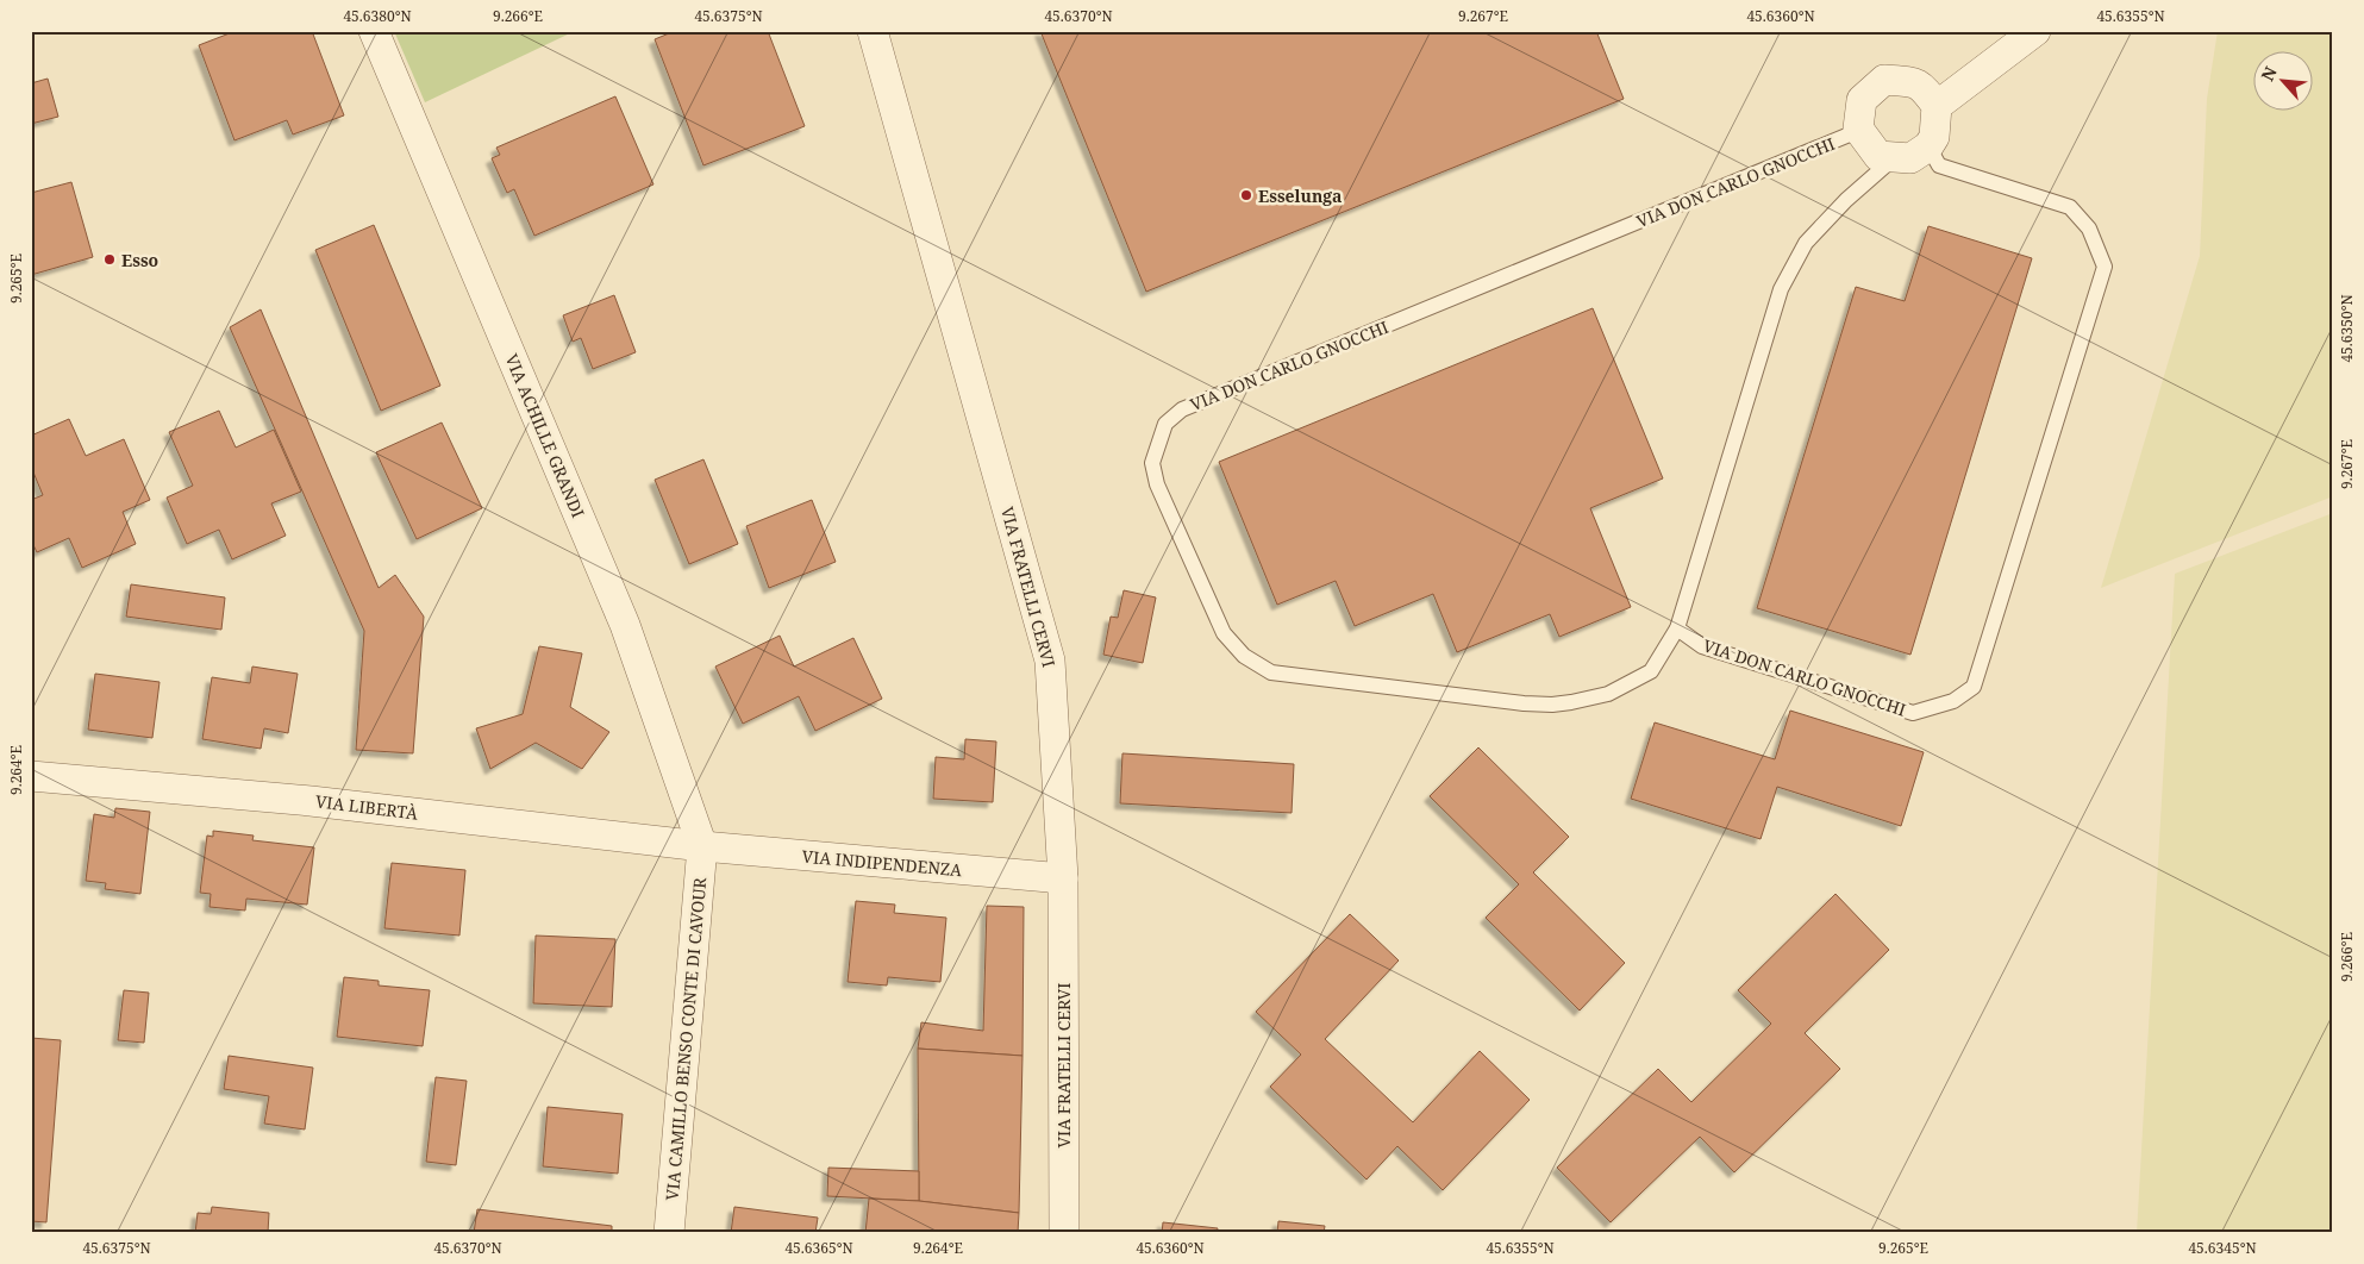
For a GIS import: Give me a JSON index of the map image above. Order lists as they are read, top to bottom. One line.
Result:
{"streets":{"street":["VIA DON CARLO GNOCCHI","VIA ACHILLE GRANDI","VIA FRATELLI CERVI","VIA LIBERTÀ","VIA INDIPENDENZA","VIA CAMILLO BENSO CONTE DI CAVOUR"]},"crossings":[["VIA ACHILLE GRANDI","VIA LIBERTÀ"],["VIA ACHILLE GRANDI","VIA INDIPENDENZA"],["VIA ACHILLE GRANDI","VIA CAMILLO BENSO CONTE DI CAVOUR"],["VIA FRATELLI CERVI","VIA INDIPENDENZA"],["VIA LIBERTÀ","VIA INDIPENDENZA"],["VIA LIBERTÀ","VIA CAMILLO BENSO CONTE DI CAVOUR"],["VIA INDIPENDENZA","VIA CAMILLO BENSO CONTE DI CAVOUR"]],"places":["Esselunga","Esso"],"north":"top left","coordinates":["45.6380°N","9.266°E","45.6375°N","45.6370°N","9.267°E","45.6360°N","45.6355°N","9.265°E","45.6350°N","9.264°E","45.6365°N","45.6345°N"]}
